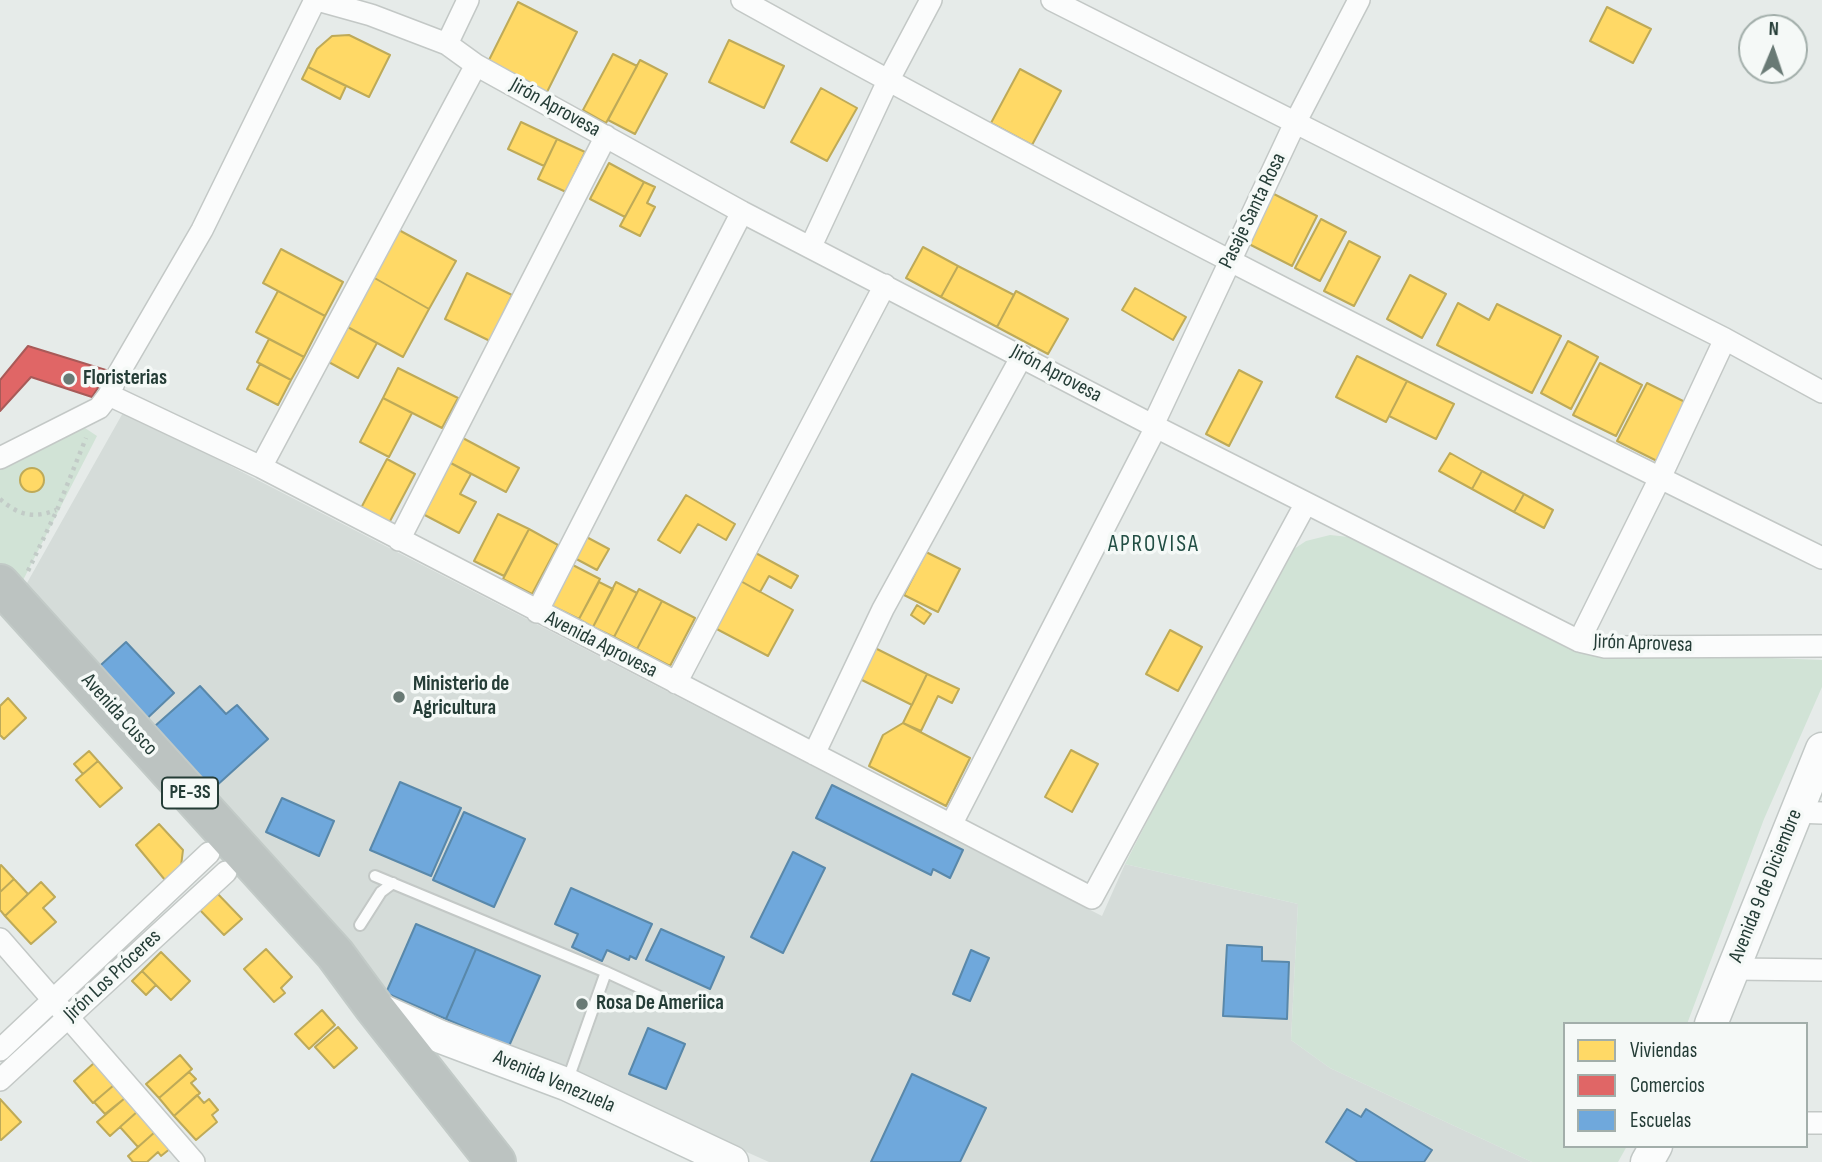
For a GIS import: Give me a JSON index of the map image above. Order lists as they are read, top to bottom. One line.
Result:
{"streets":{"highway":["Avenida Cusco","PE-3S"],"street":["Jirón Aprovesa","Pasaje Santa Rosa","Avenida Aprovesa","Avenida 9 de Diciembre","Jirón Los Próceres","Avenida Venezuela"]},"crossings":[["Jirón Aprovesa","Pasaje Santa Rosa"],["Jirón Aprovesa","Avenida Aprovesa"],["Pasaje Santa Rosa","Avenida Aprovesa"],["Avenida Cusco","Jirón Los Próceres"],["Avenida Cusco","Avenida Venezuela"]],"districts":["APROVISA"],"places":["Floristerias","Ministerio de Agricultura","Rosa De Ameriica"],"legend":["Viviendas","Comercios","Escuelas"],"north":"top"}
